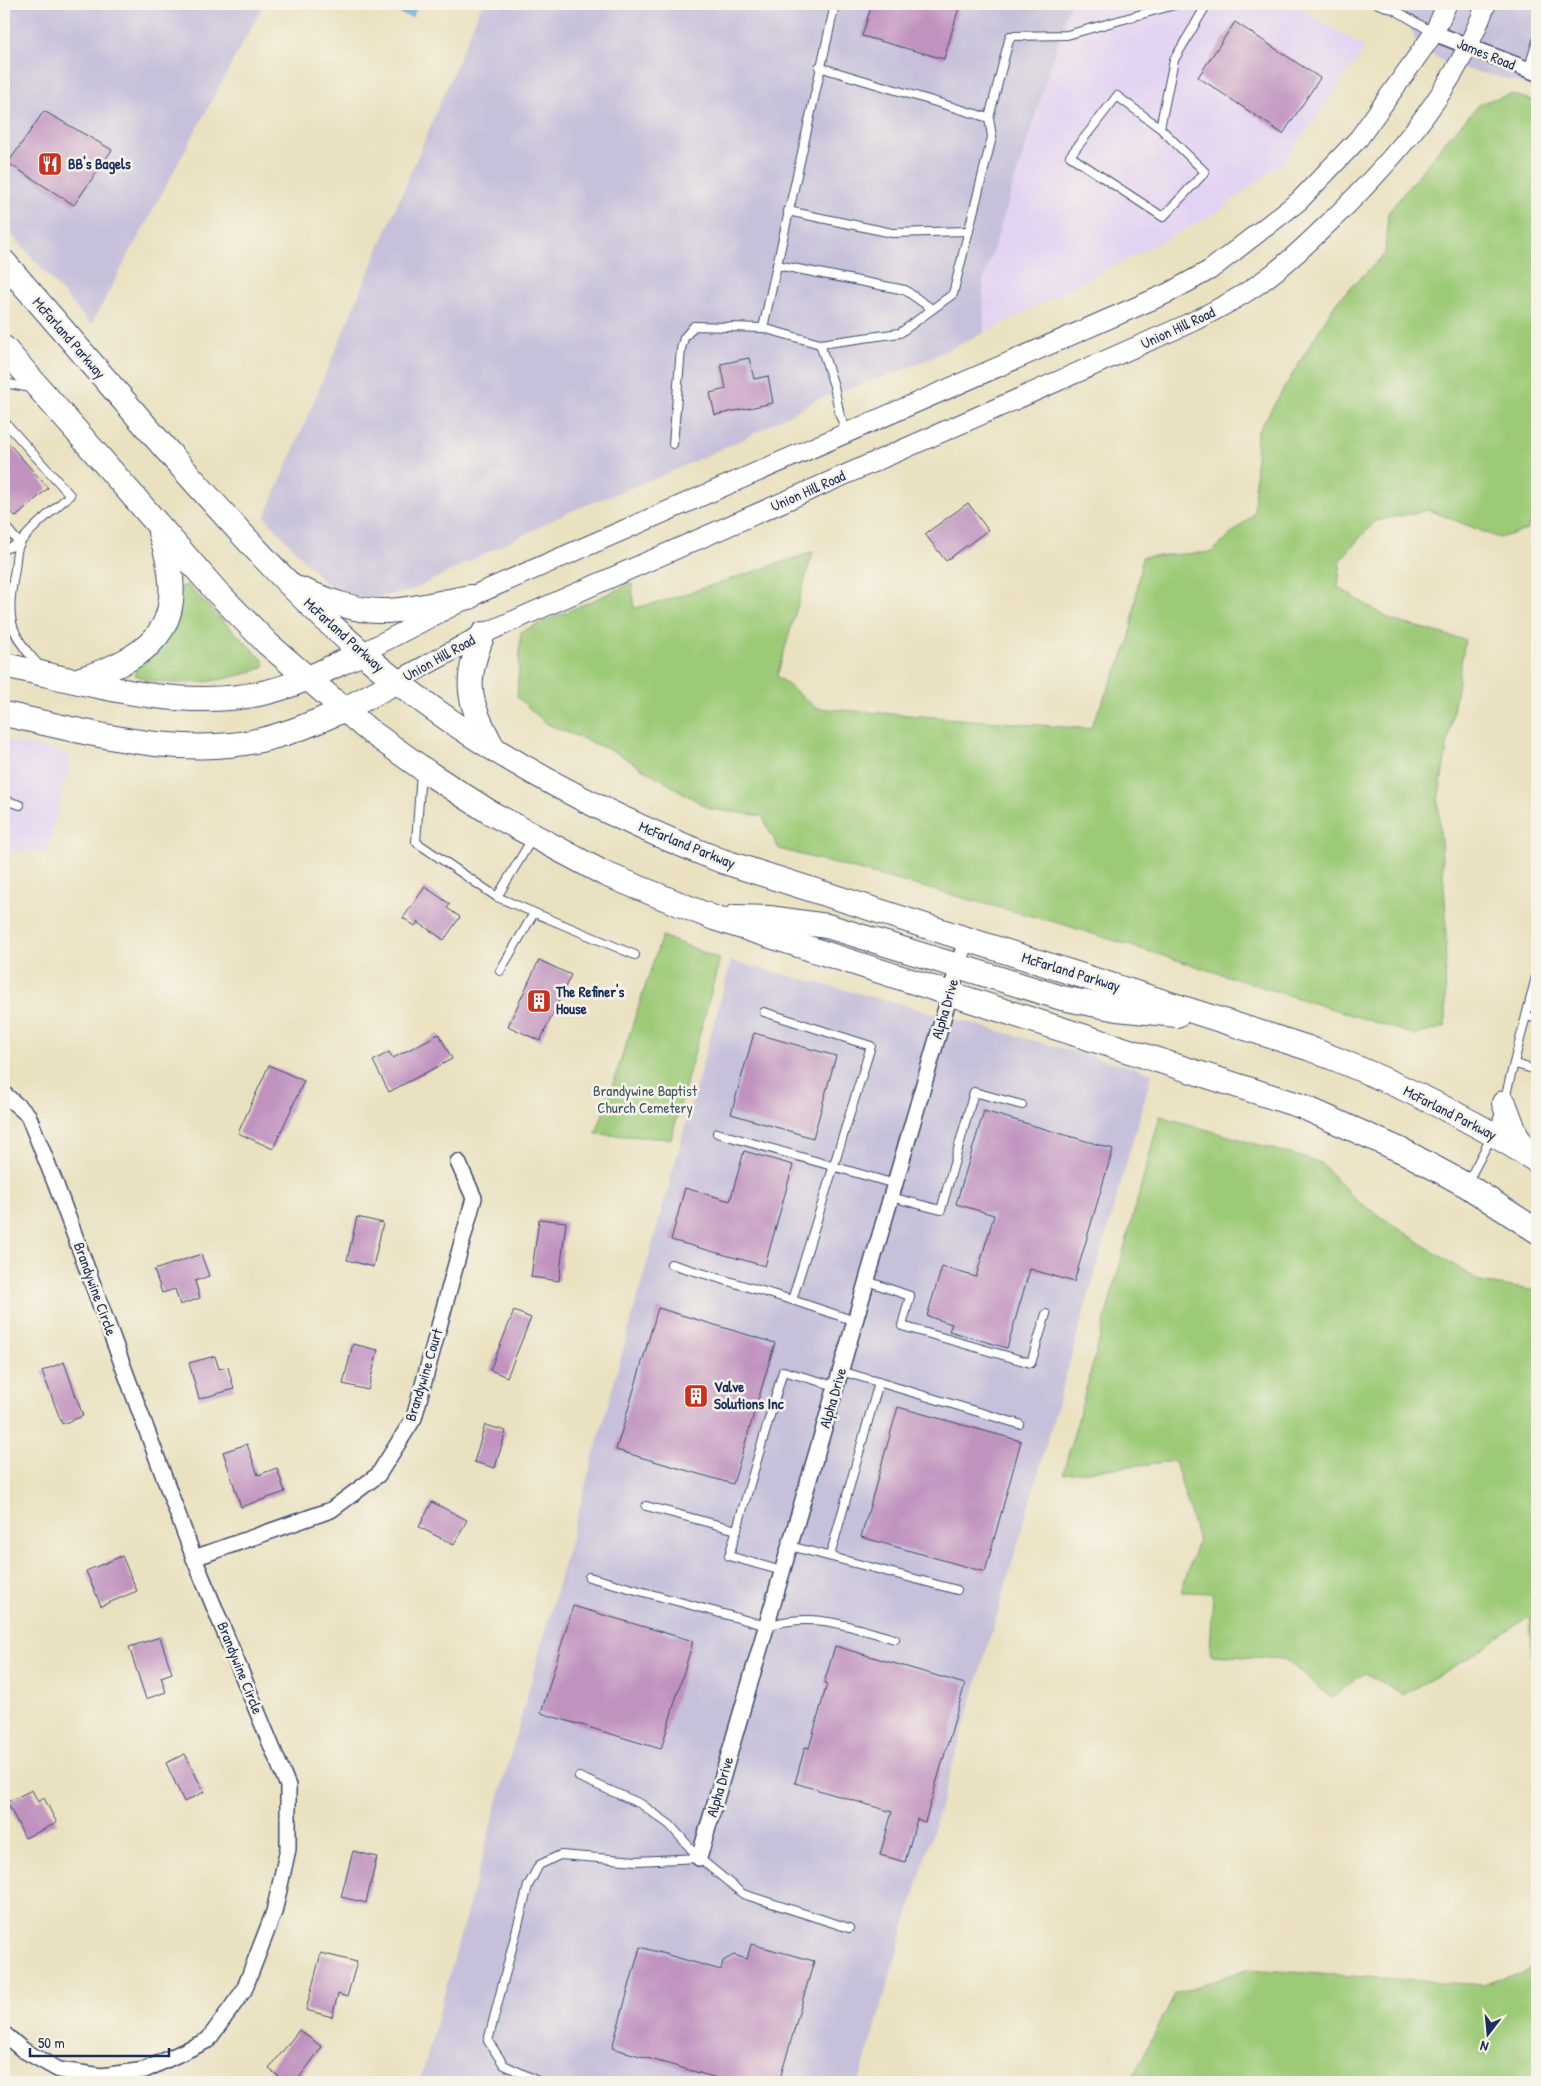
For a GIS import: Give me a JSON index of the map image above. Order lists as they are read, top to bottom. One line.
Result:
{"streets":{"main road":["Union Hill Road","McFarland Parkway"],"street":["James Road","Alpha Drive","Brandywine Circle","Brandywine Court"]},"crossings":[["James Road","Union Hill Road"],["Union Hill Road","McFarland Parkway"],["McFarland Parkway","Alpha Drive"],["Brandywine Circle","Brandywine Court"]],"parks":["Brandywine Baptist Church Cemetery"],"places":{"restaurant":["BB's Bagels"],"building":["The Refiner's House","Valve Solutions Inc"]},"scale_bar":"50 m","north":"bottom"}
